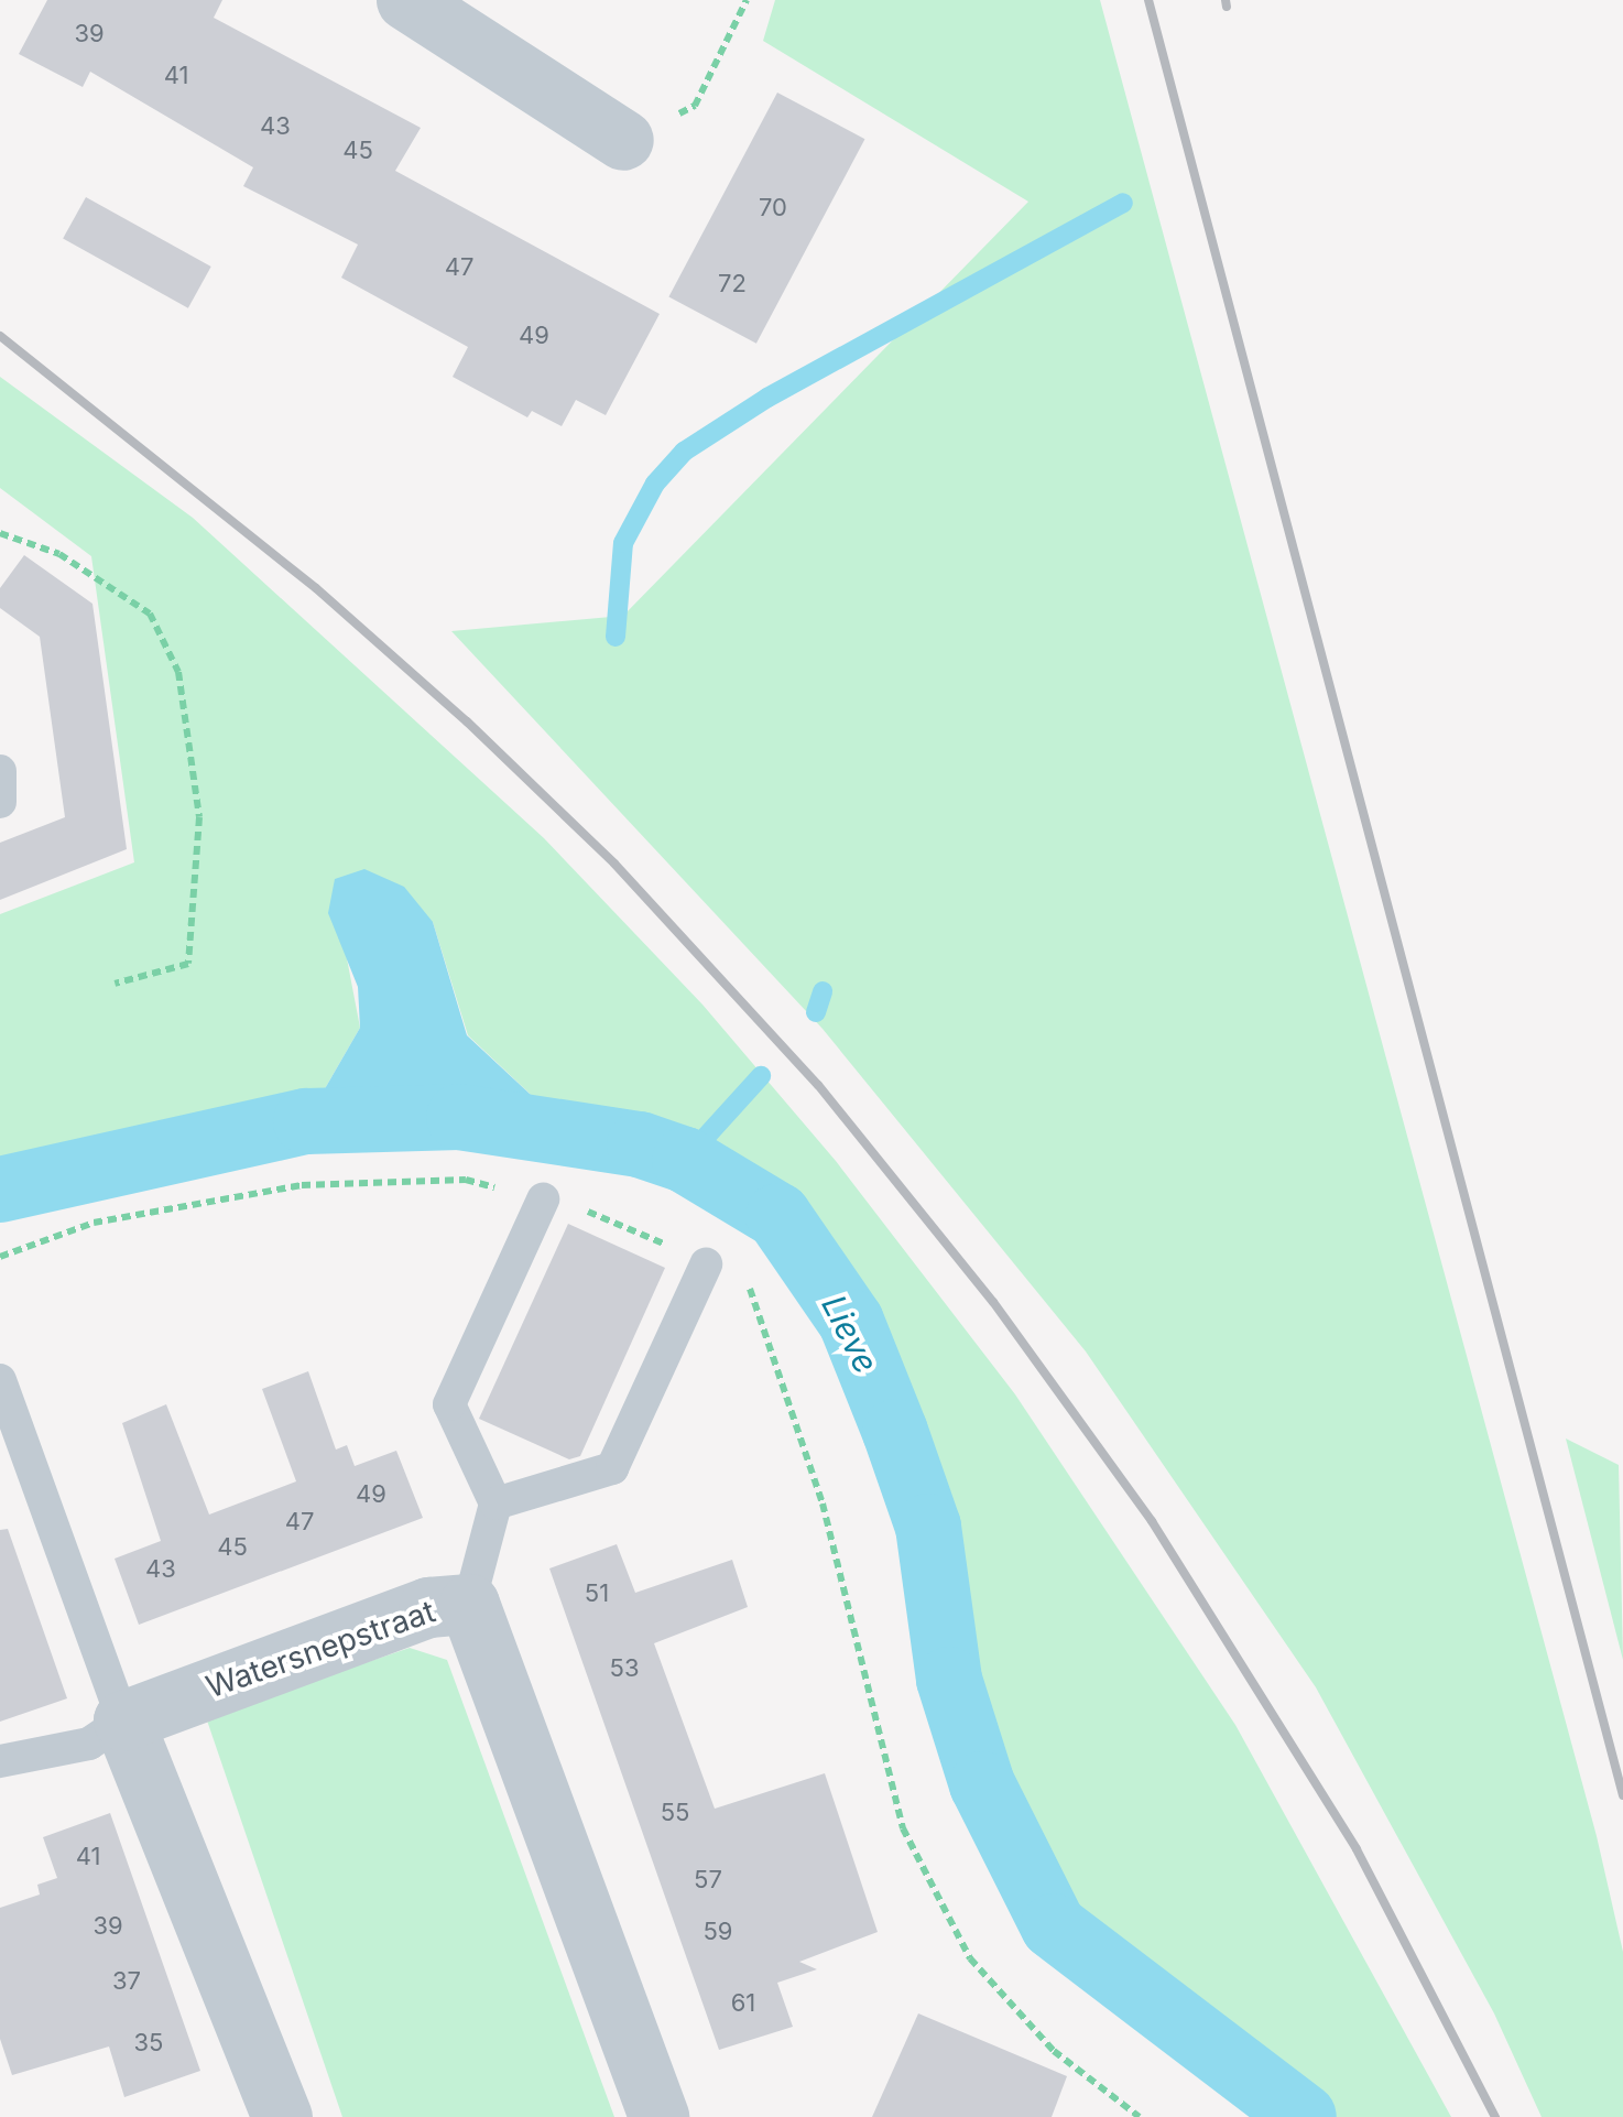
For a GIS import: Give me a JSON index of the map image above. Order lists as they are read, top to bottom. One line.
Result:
{"streets":{"street":["Watersnepstraat"]},"water":["Lieve"],"house_numbers":["39","41","43","45","70","47","72","49","49","47","45","43","51","53","55","41","57","39","59","37","61","35"]}
